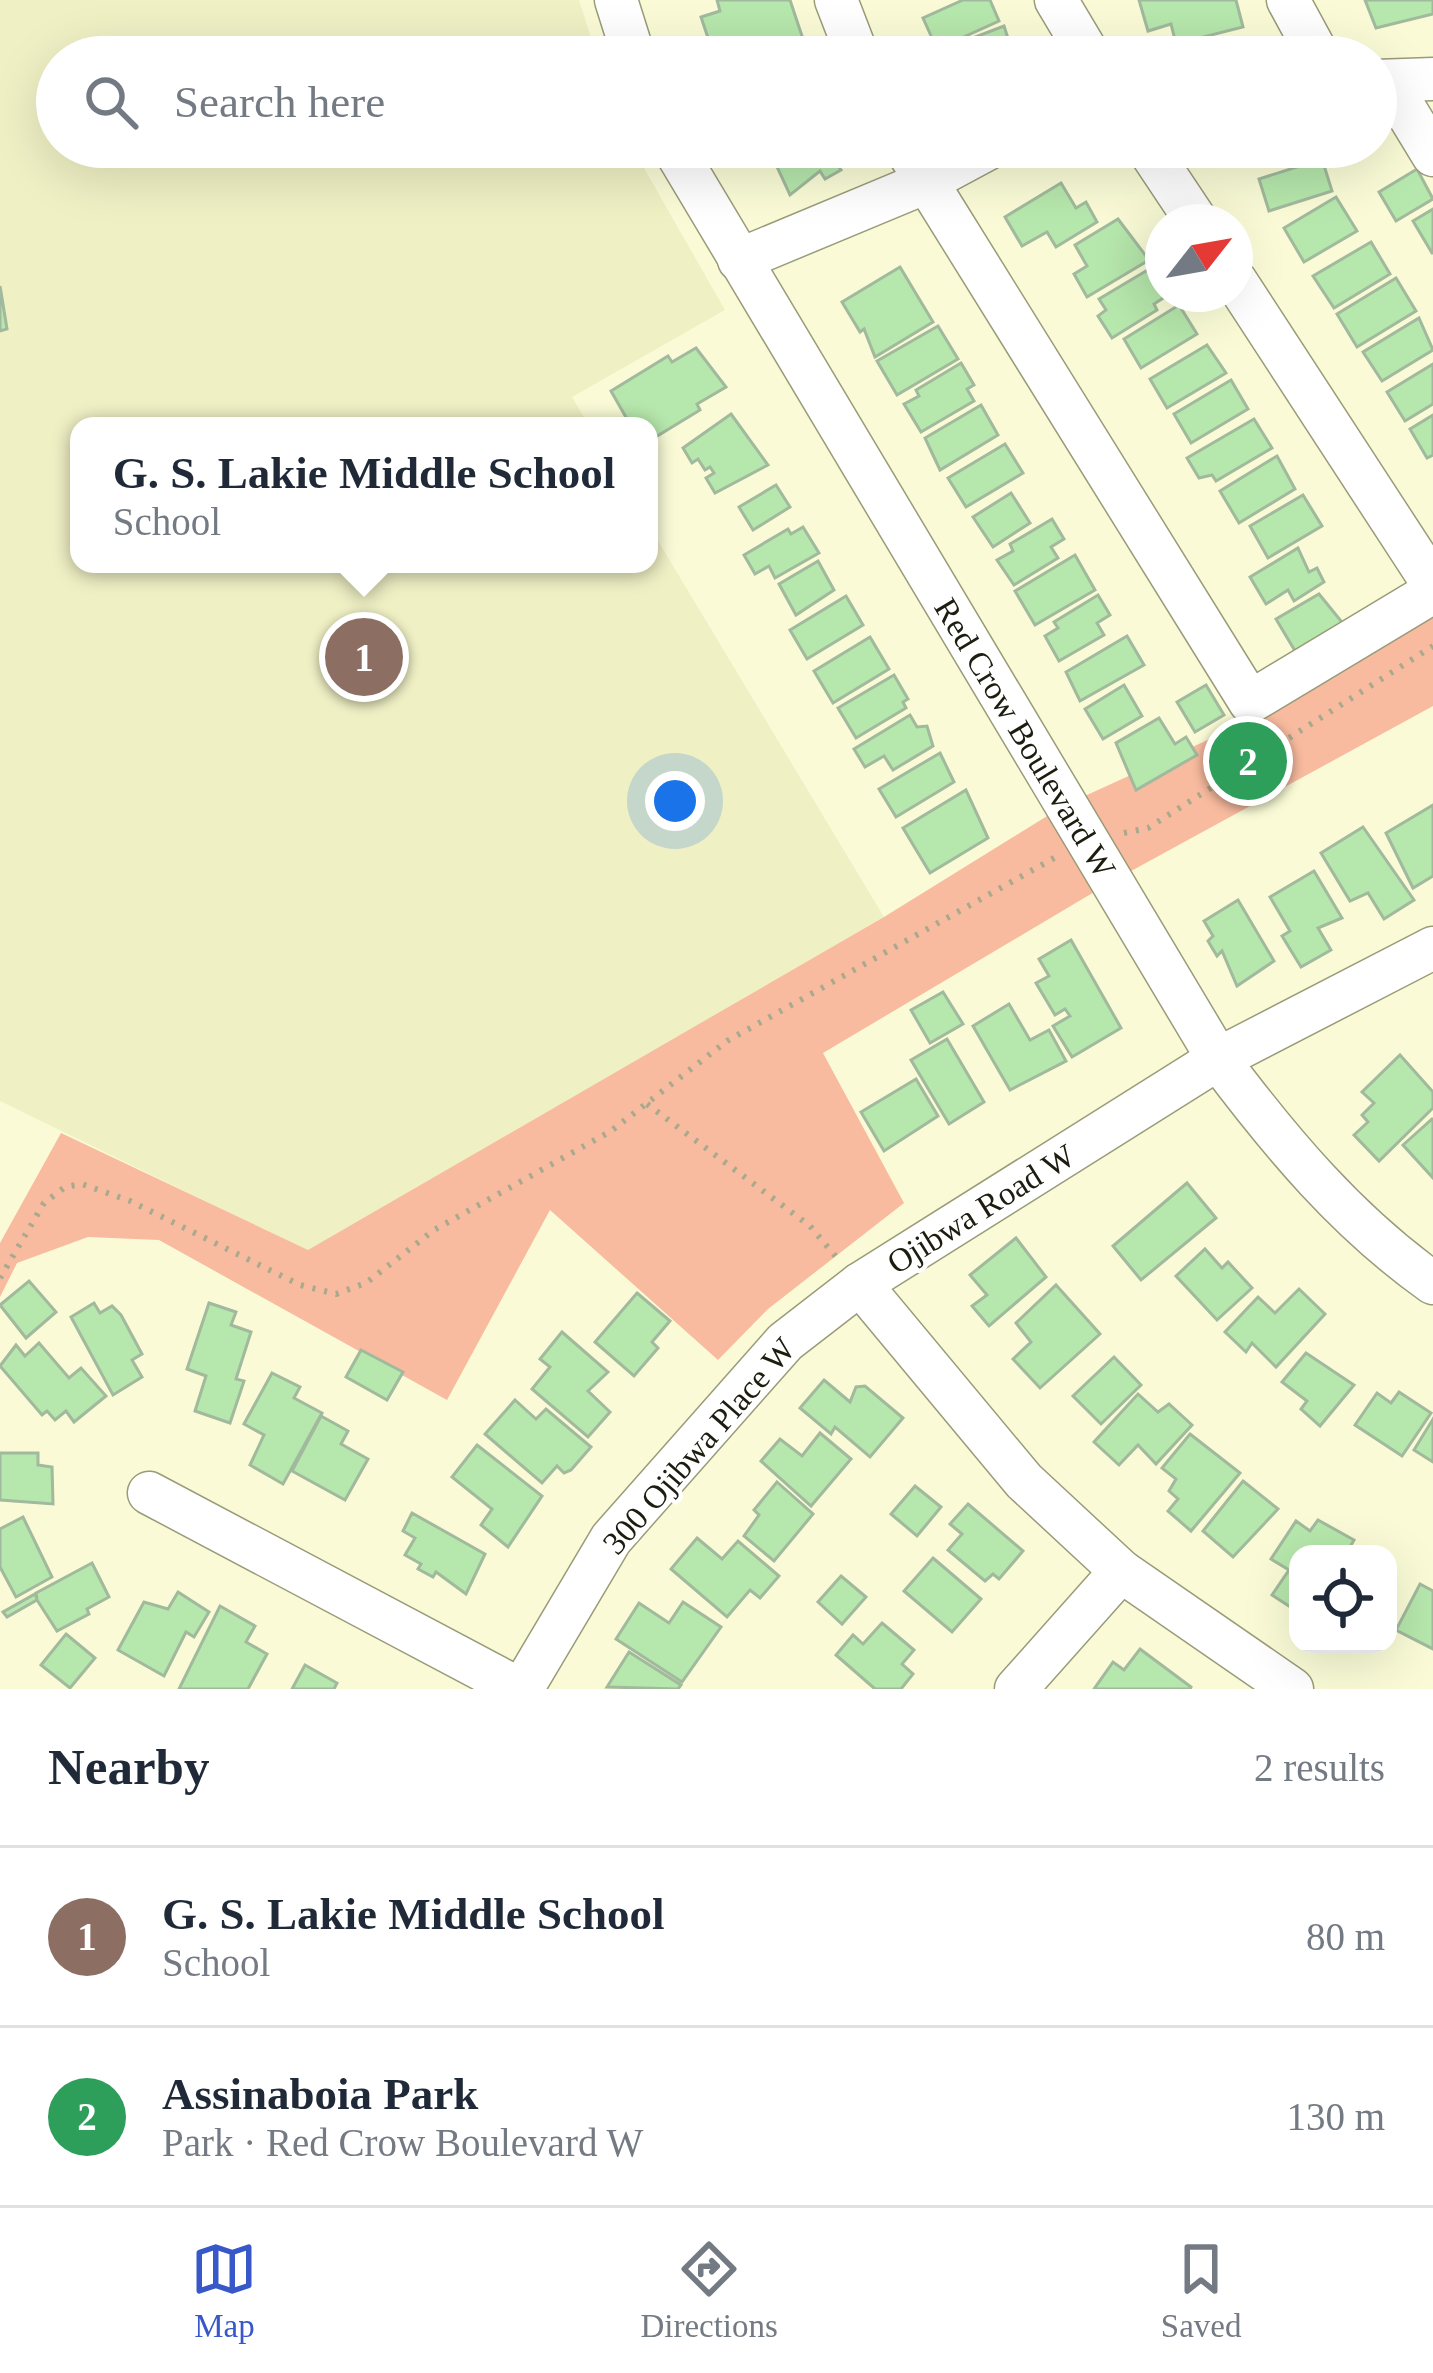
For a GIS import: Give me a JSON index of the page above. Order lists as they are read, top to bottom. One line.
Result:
{"streets":{"street":["Red Crow Boulevard W","Ojibwa Road W","300 Ojibwa Place W"]},"crossings":[["Red Crow Boulevard W","Ojibwa Road W"],["Ojibwa Road W","300 Ojibwa Place W"]],"north":"top right","page":{"search":"Search here","popup":["G. S. Lakie Middle School","School"],"pins":["1","2"],"heading":["Nearby","2 results"],"list":[{"mark":"1","name":"G. S. Lakie Middle School","note":"School","value":"80 m"},{"mark":"2","name":"Assinaboia Park","note":"Park · Red Crow Boulevard W","value":"130 m"}],"nav":["Map","Directions","Saved"]}}
